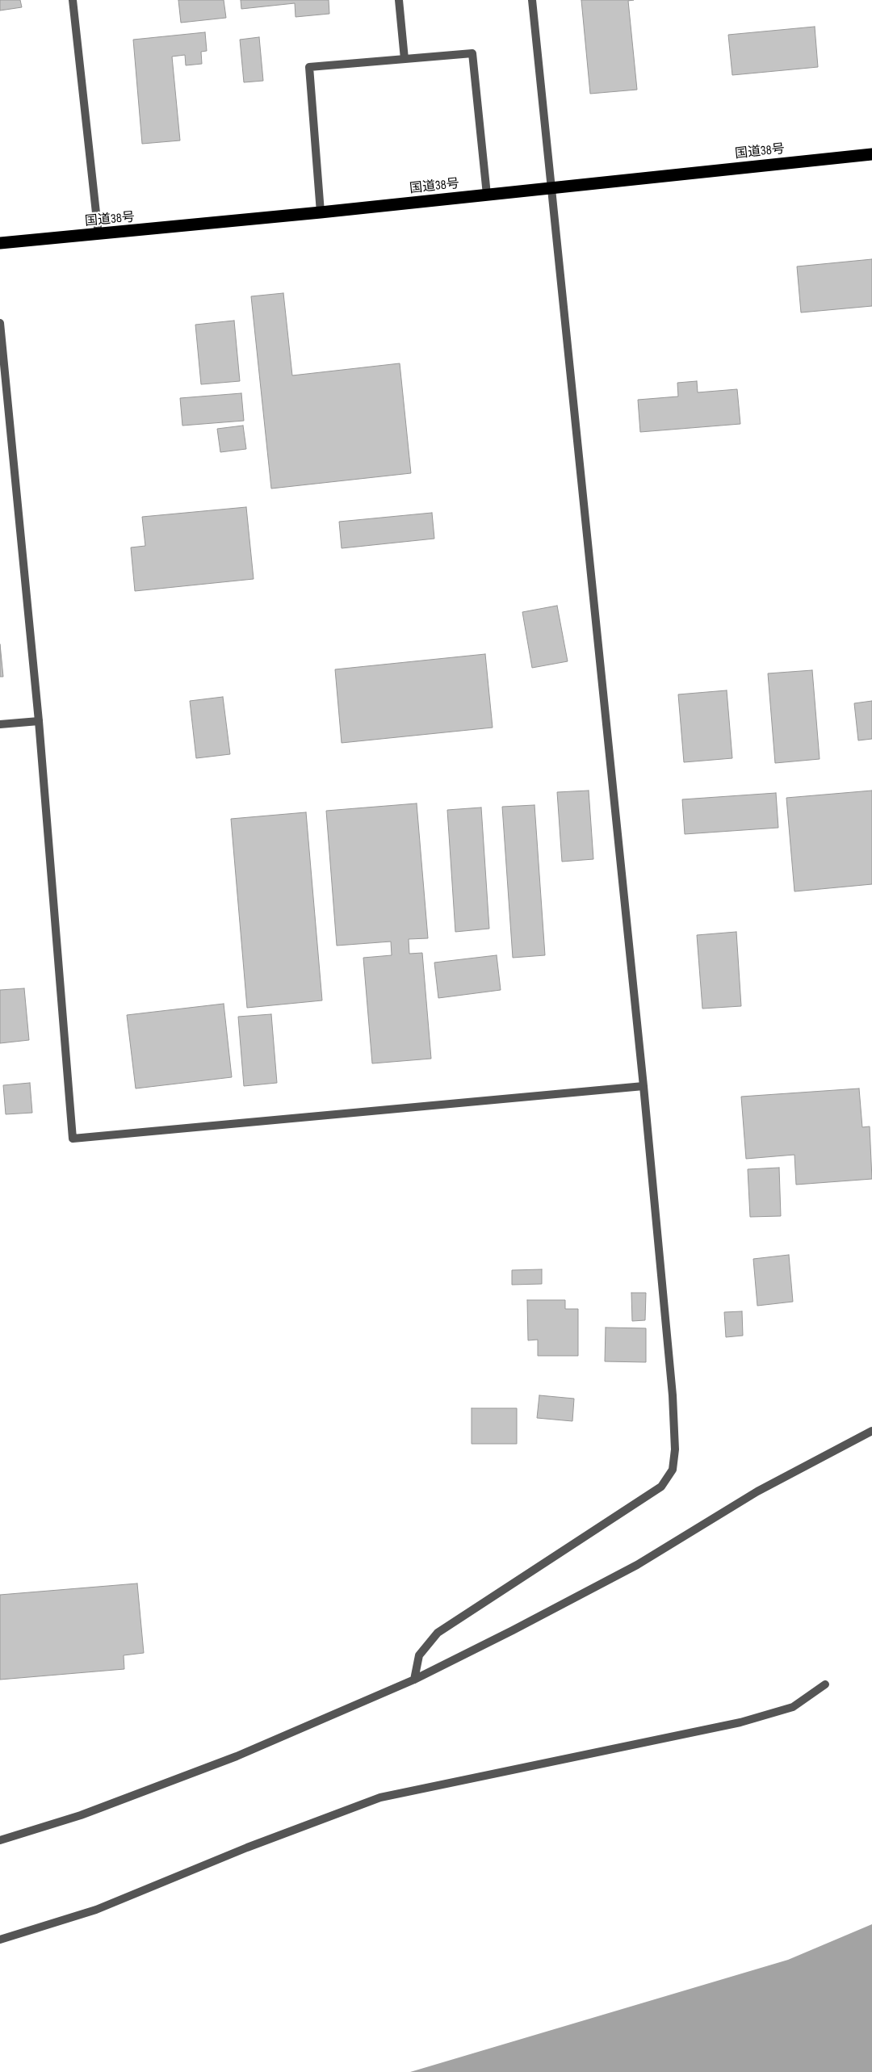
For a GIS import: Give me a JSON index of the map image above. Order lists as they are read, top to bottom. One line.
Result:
{"streets":{"highway":["国道38号"]}}
